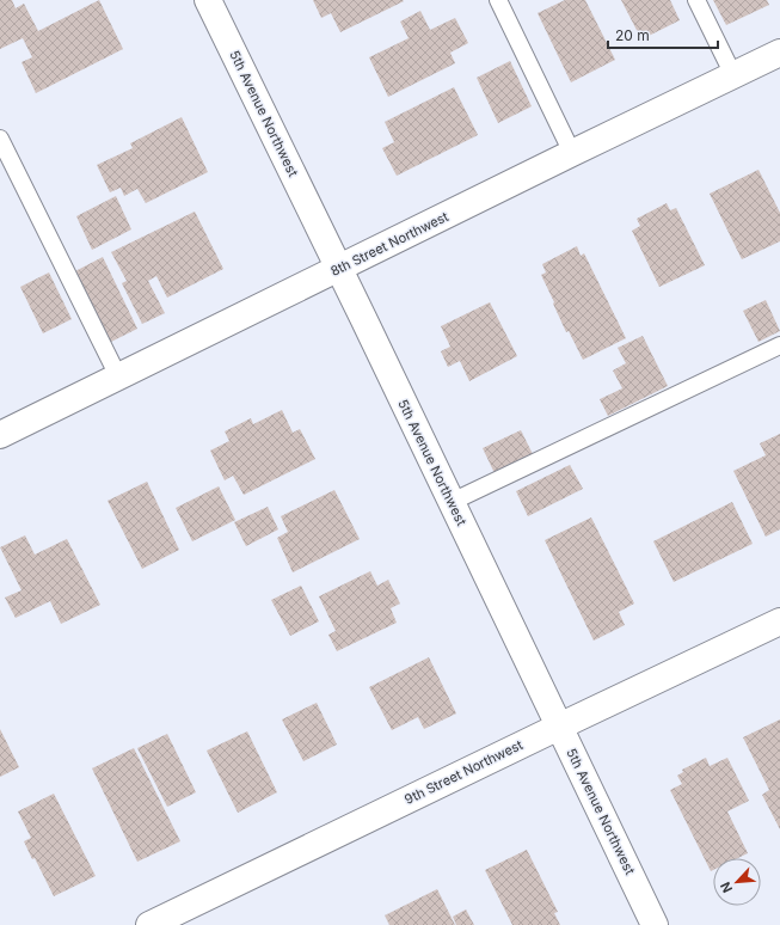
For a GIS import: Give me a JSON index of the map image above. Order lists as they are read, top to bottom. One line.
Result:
{"streets":{"street":["5th Avenue Northwest","8th Street Northwest","9th Street Northwest"]},"crossings":[["5th Avenue Northwest","8th Street Northwest"],["5th Avenue Northwest","9th Street Northwest"]],"scale_bar":"20 m","north":"bottom left"}
